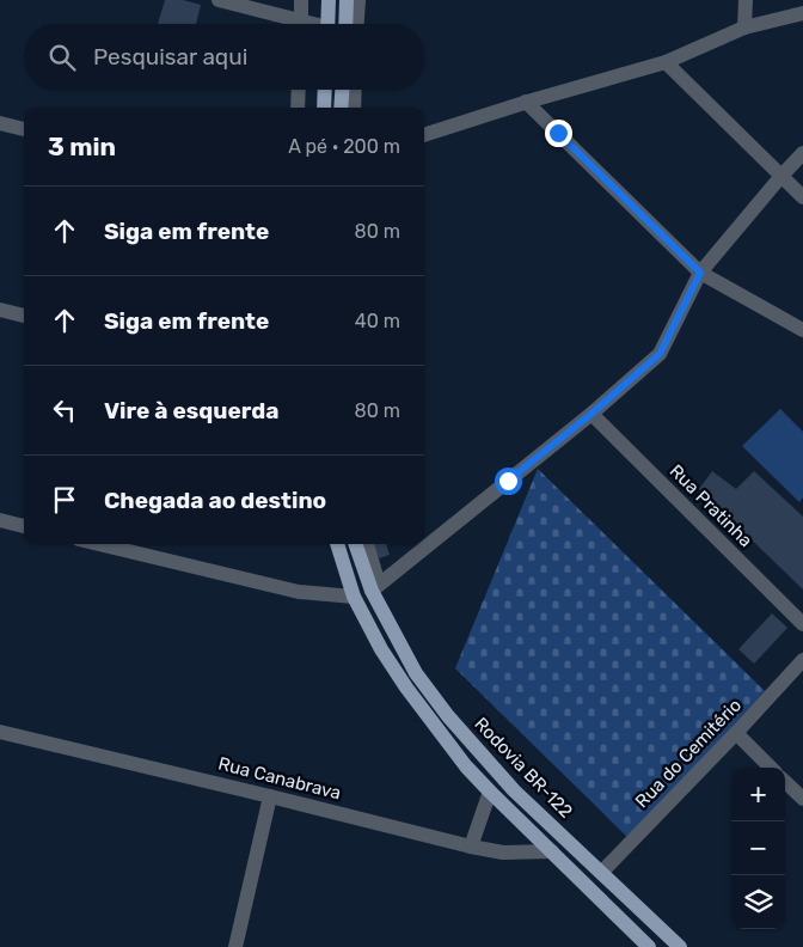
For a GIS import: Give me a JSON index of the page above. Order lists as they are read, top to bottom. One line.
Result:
{"streets":{"main road":["Rodovia BR-122"],"street":["Rua Pratinha","Rua do Cemitério","Rua Canabrava"]},"crossings":[["Rua do Cemitério","Rodovia BR-122"],["Rodovia BR-122","Rua Canabrava"]],"page":{"search":"Pesquisar aqui","heading":["3 min","A pé · 200 m"],"list":[["Siga em frente","80 m"],["Siga em frente","40 m"],["Vire à esquerda","80 m"],"Chegada ao destino"],"map_buttons":["+","−"]}}
